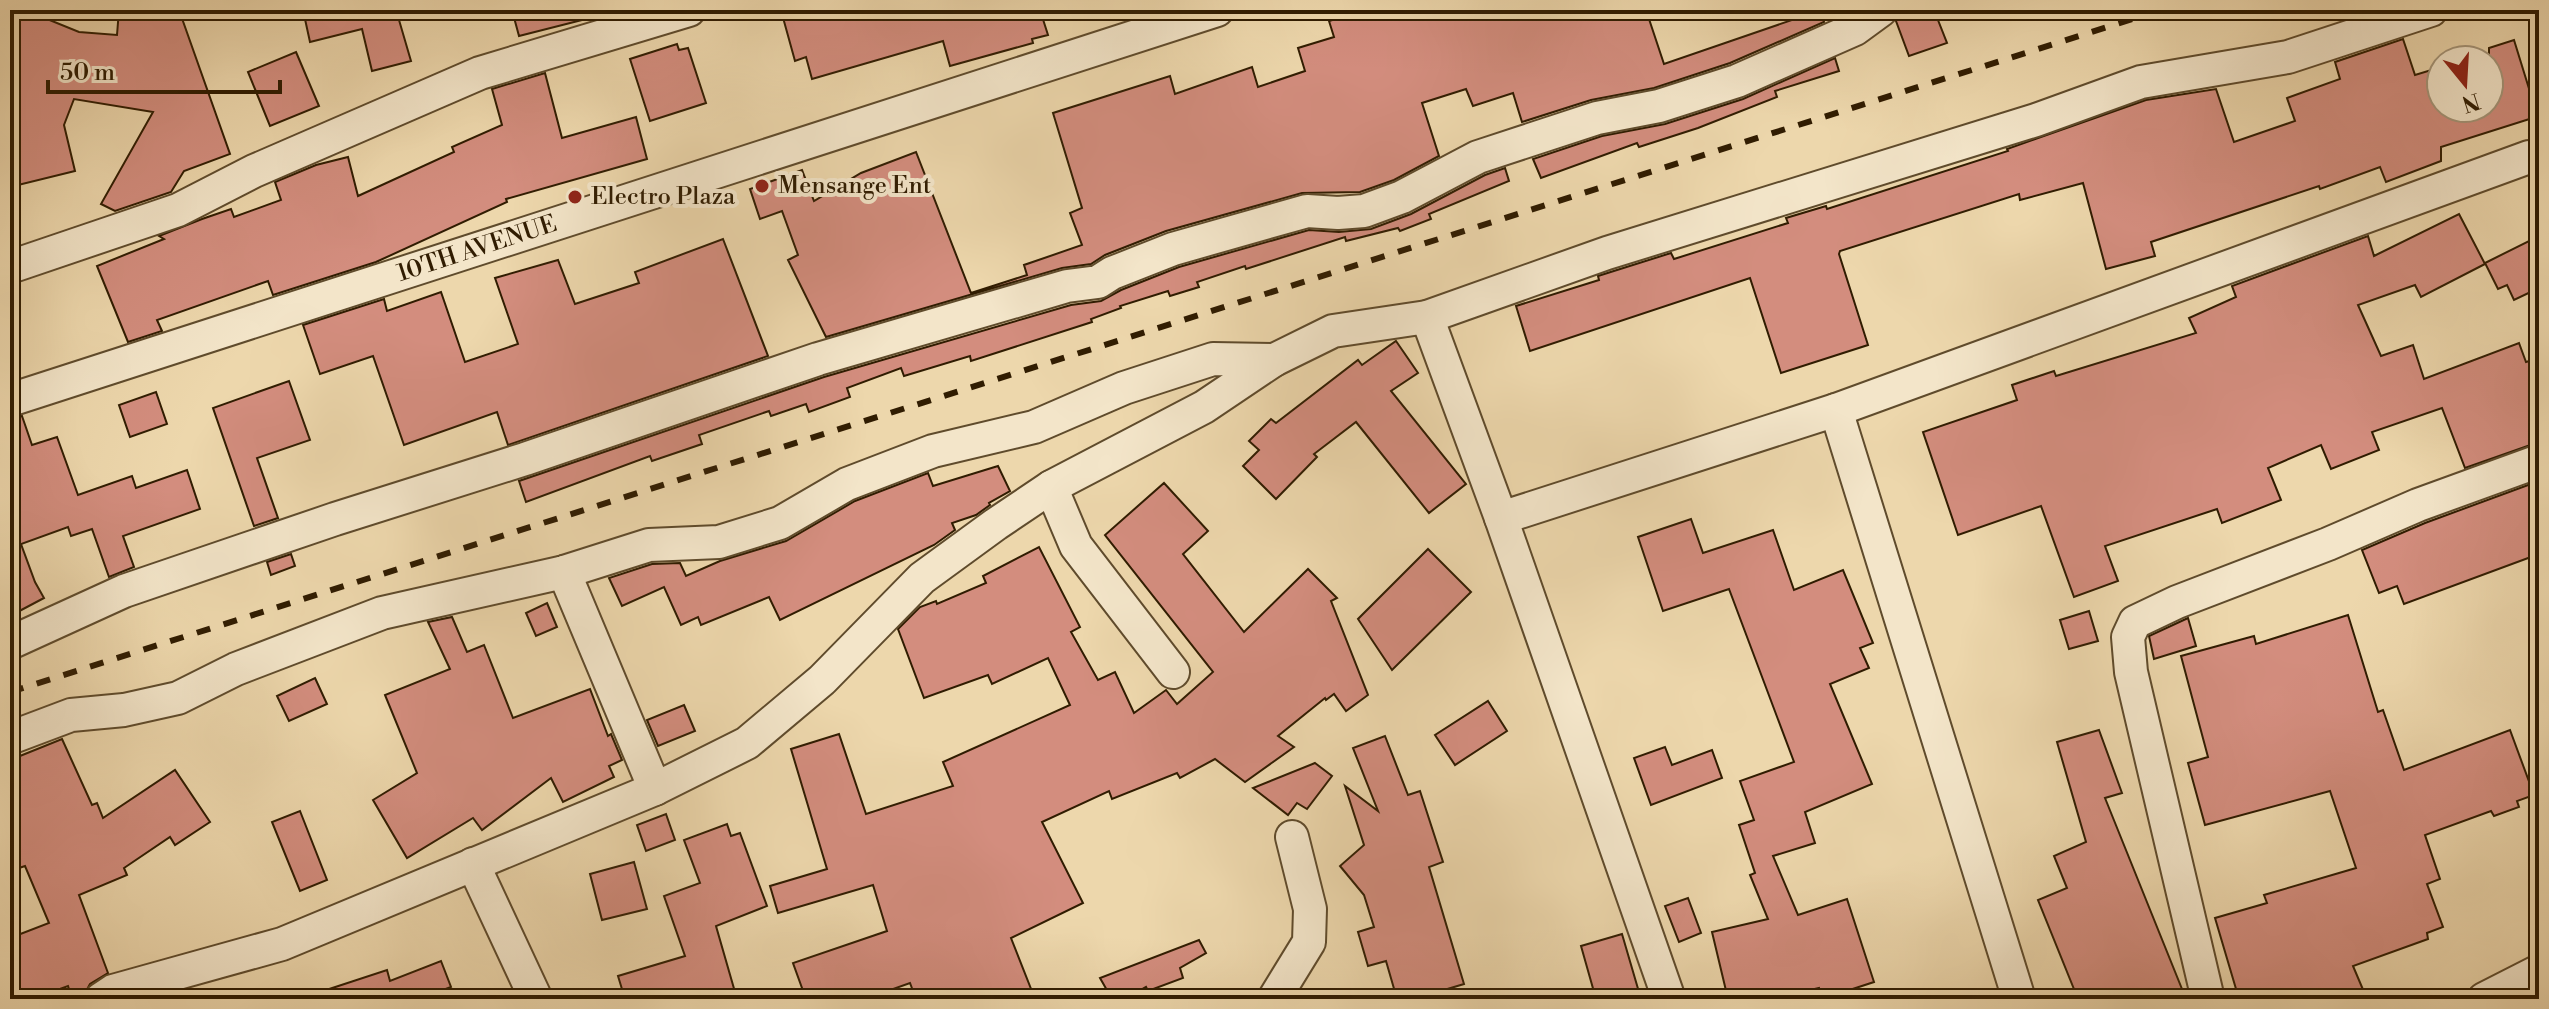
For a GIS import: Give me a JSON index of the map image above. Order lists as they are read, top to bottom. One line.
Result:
{"streets":{"street":["10TH AVENUE"]},"places":["Mensange Ent","Electro Plaza"],"scale_bar":"50 m","north":"bottom"}
